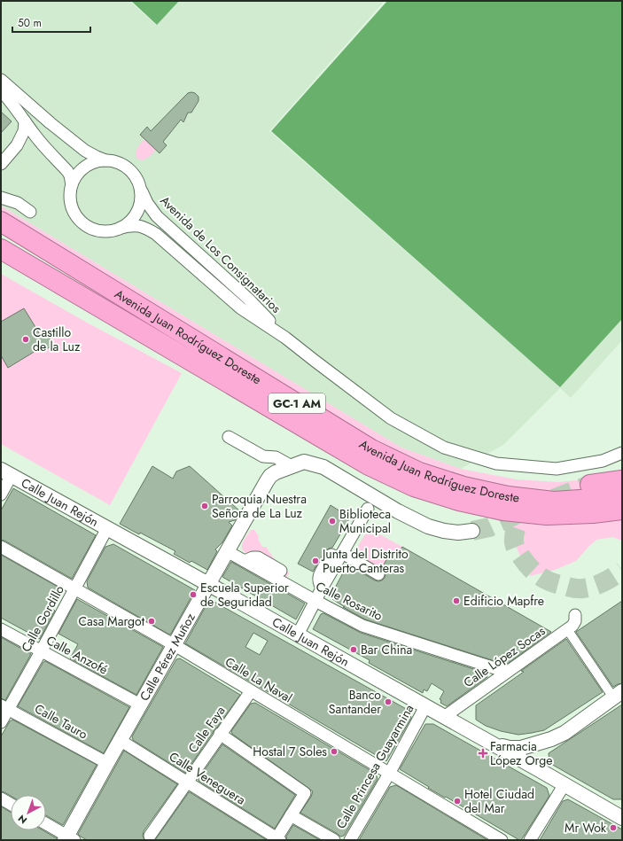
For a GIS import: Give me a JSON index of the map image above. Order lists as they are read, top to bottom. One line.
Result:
{"streets":{"highway":["Avenida Juan Rodríguez Doreste","GC-1 AM"],"street":["Avenida de Los Consignatarios","Calle Juan Rejón","Calle Rosarito","Calle Gordillo","Calle Anzofé","Calle Pérez Muñoz","Calle López Socas","Calle La Naval","Calle Tauro","Calle Faya","Calle Princesa Guayarmina","Calle Veneguera"]},"crossings":[["Calle Juan Rejón","Calle Gordillo"],["Calle Juan Rejón","Calle Pérez Muñoz"],["Calle Juan Rejón","Calle López Socas"],["Calle Juan Rejón","Calle Princesa Guayarmina"],["Calle Rosarito","Calle Pérez Muñoz"],["Calle Rosarito","Calle López Socas"],["Calle Gordillo","Calle Anzofé"],["Calle Gordillo","Calle La Naval"],["Calle Gordillo","Calle Tauro"],["Calle Anzofé","Calle Pérez Muñoz"],["Calle Pérez Muñoz","Calle La Naval"],["Calle Pérez Muñoz","Calle Tauro"],["Calle Pérez Muñoz","Calle Veneguera"],["Calle La Naval","Calle Faya"],["Calle La Naval","Calle Princesa Guayarmina"],["Calle Faya","Calle Veneguera"]],"places":{"other":["Castillo de la Luz","Parroquia Nuestra Señora de La Luz","Biblioteca Municipal","Junta del Distrito Puerto-Canteras","Escuela Superior de Seguridad","Edificio Mapfre","Casa Margot","Bar China","Banco Santander","Hostal 7 Soles","Hotel Ciudad del Mar","Mr Wok"],"health":["Farmacia López Orge"]},"scale_bar":"50 m","north":"bottom left"}
